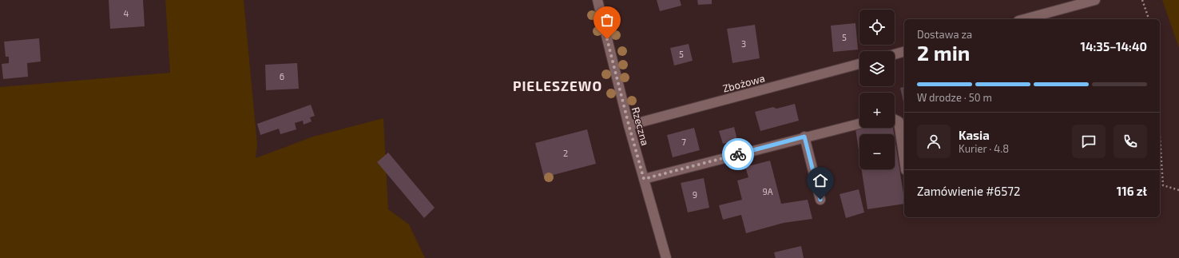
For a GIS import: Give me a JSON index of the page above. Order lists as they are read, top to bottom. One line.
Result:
{"streets":{"street":["Zbożowa","Rzeczna"]},"crossings":[["Zbożowa","Rzeczna"]],"districts":["PIELESZEWO"],"house_numbers":["4","5","3","5","6","7","2","9A","9"],"page":{"map_buttons":["+","−"],"heading":["2 min","Dostawa za","14:35–14:40"],"panel":["Kasia","Kurier · 4.8","Zamówienie #6572","116 zł"],"bar":"W drodze · 50 m"}}
